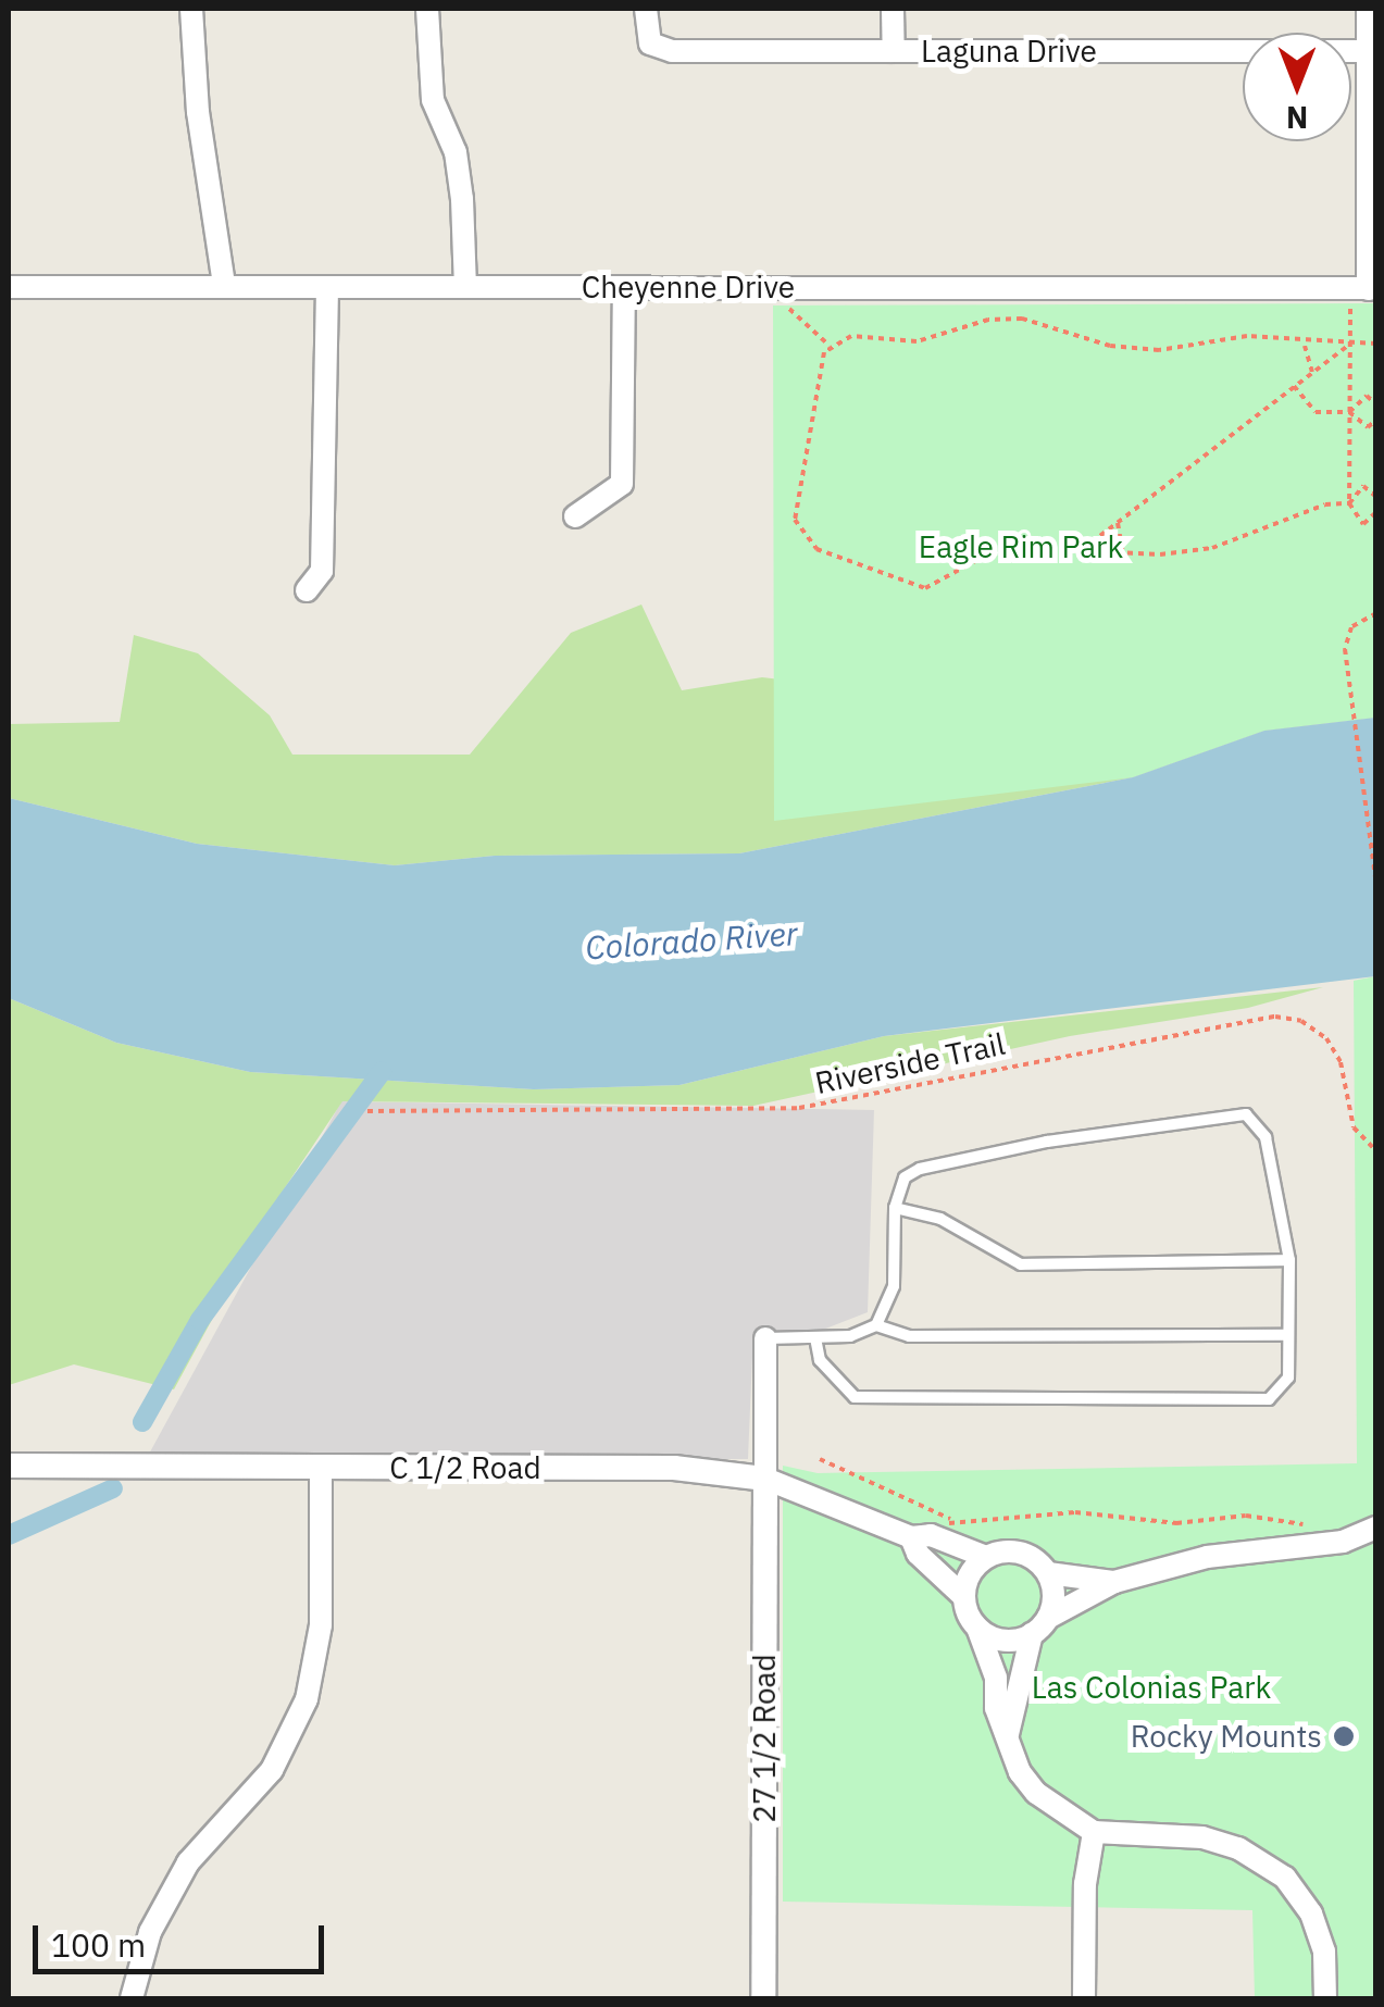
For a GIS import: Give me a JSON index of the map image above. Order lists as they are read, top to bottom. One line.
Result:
{"streets":{"street":["Laguna Drive","Cheyenne Drive","C 1/2 Road","27 1/2 Road"],"path":["Riverside Trail"]},"crossings":[["C 1/2 Road","27 1/2 Road"]],"water":["Colorado River"],"parks":["Eagle Rim Park","Las Colonias Park"],"places":["Rocky Mounts"],"scale_bar":"100 m","north":"bottom"}
